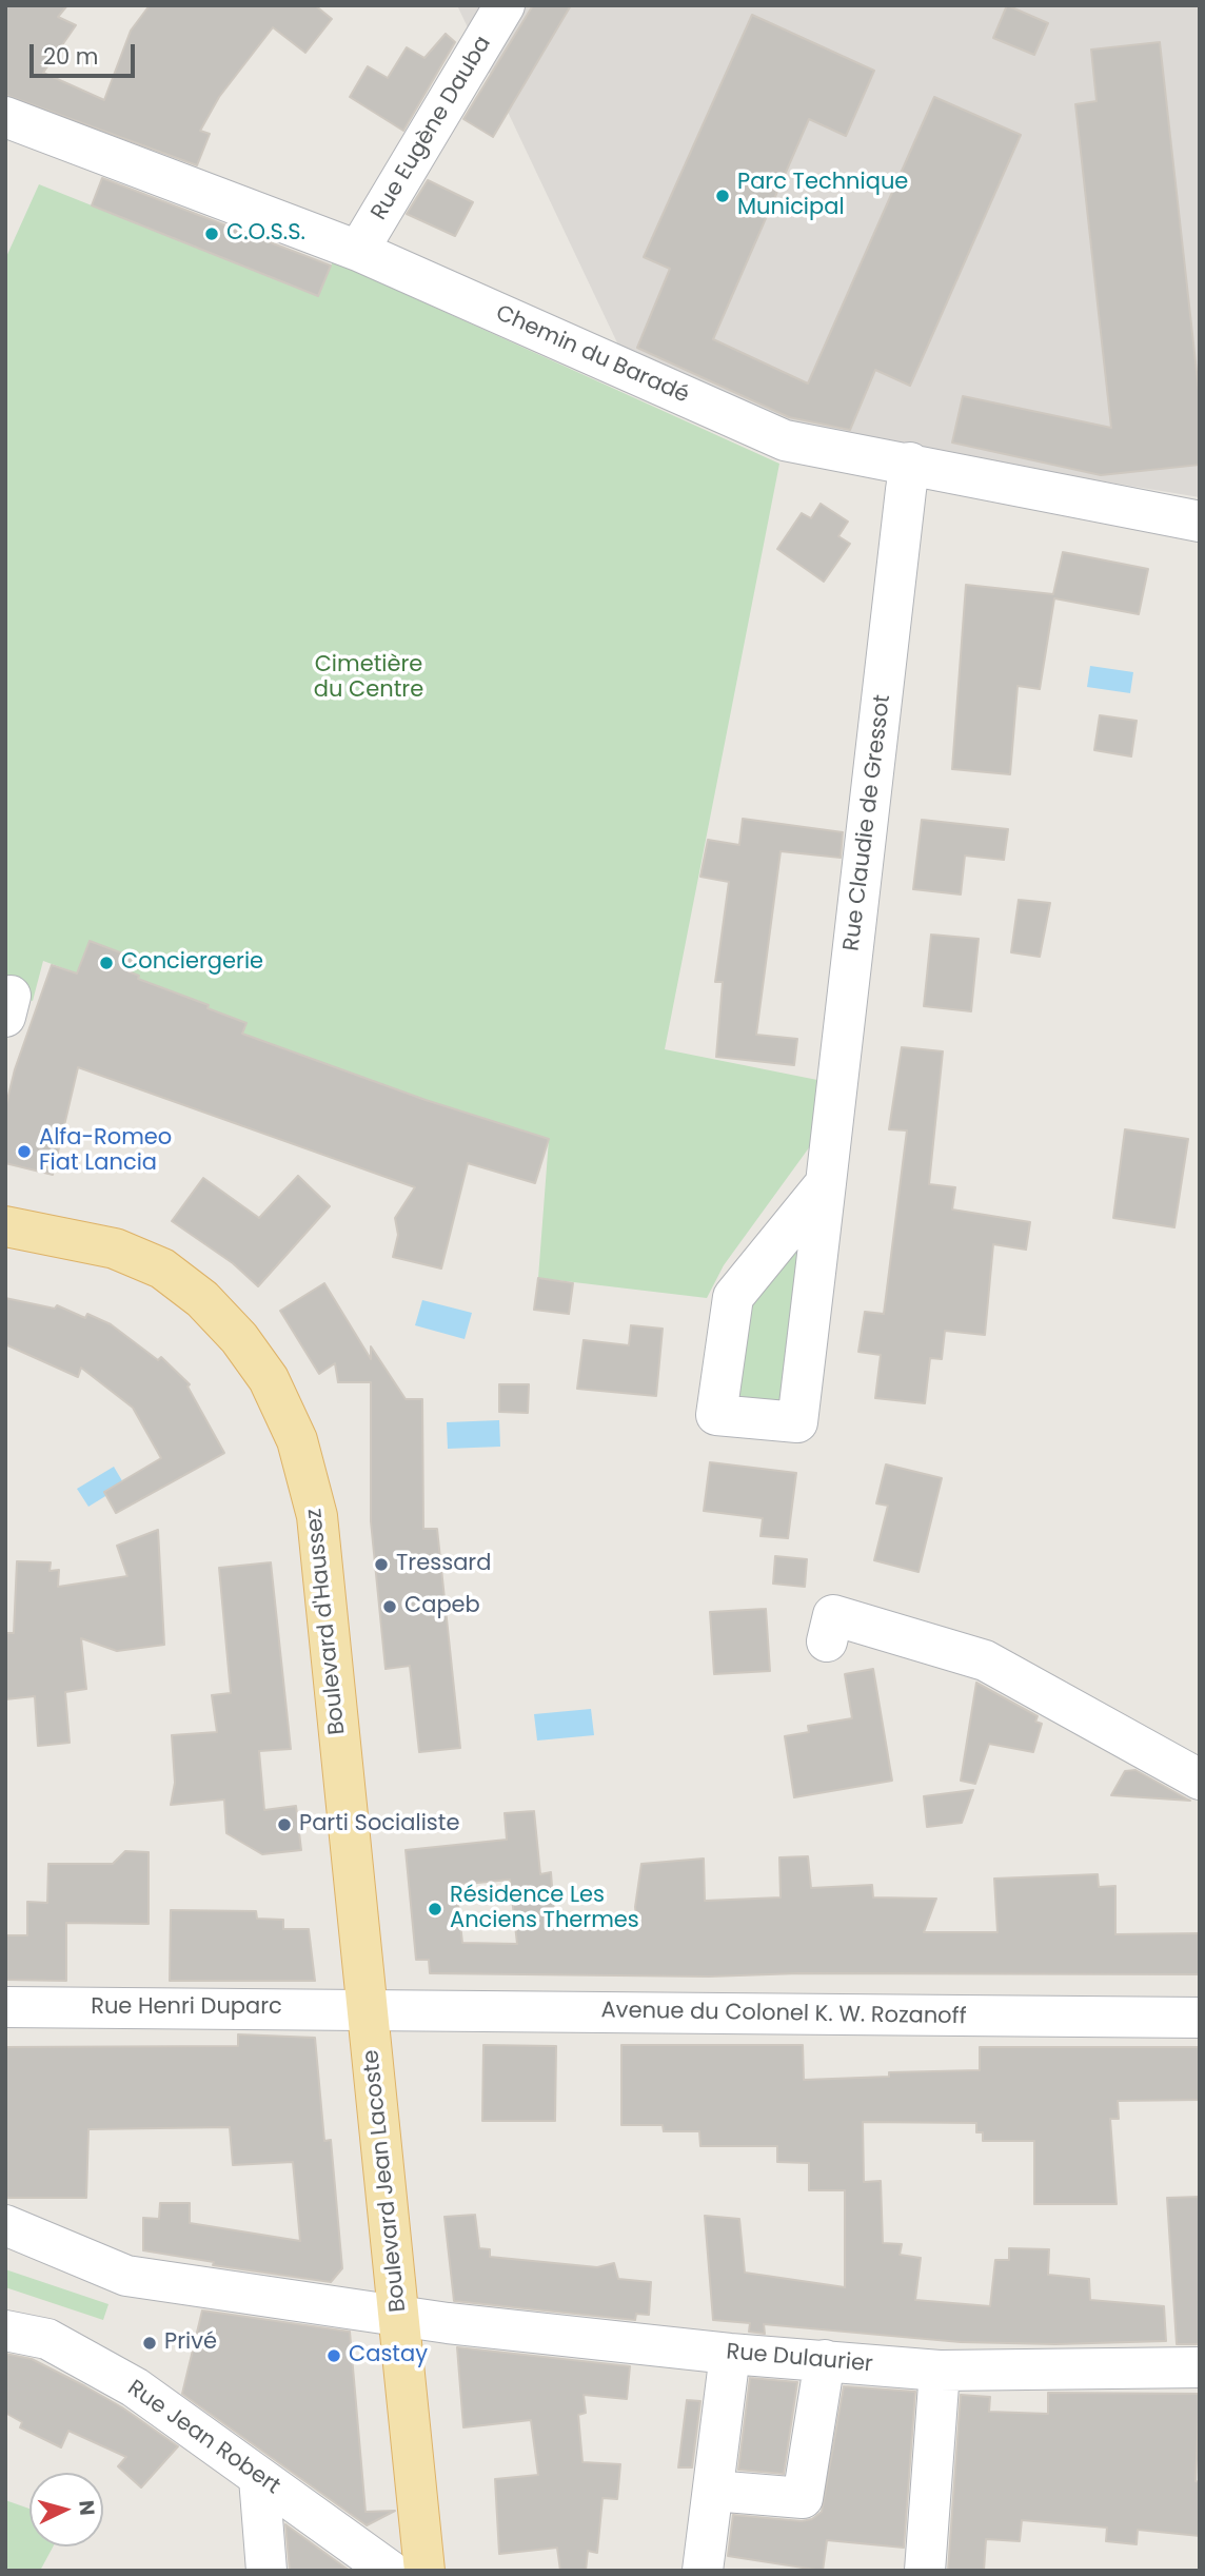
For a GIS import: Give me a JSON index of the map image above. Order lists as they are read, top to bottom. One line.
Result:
{"streets":{"main road":["Boulevard d'Haussez","Boulevard Jean Lacoste"],"street":["Rue Eugène Dauba","Chemin du Baradé","Rue Claudie de Gressot","Rue Henri Duparc","Avenue du Colonel K. W. Rozanoff","Rue Dulaurier","Rue Jean Robert"]},"crossings":[["Rue Eugène Dauba","Chemin du Baradé"],["Chemin du Baradé","Rue Claudie de Gressot"],["Boulevard d'Haussez","Rue Henri Duparc"],["Boulevard d'Haussez","Avenue du Colonel K. W. Rozanoff"],["Boulevard d'Haussez","Boulevard Jean Lacoste"],["Rue Henri Duparc","Avenue du Colonel K. W. Rozanoff"],["Rue Henri Duparc","Boulevard Jean Lacoste"],["Avenue du Colonel K. W. Rozanoff","Boulevard Jean Lacoste"],["Boulevard Jean Lacoste","Rue Dulaurier"]],"parks":["Cimetière du Centre"],"places":["Parc Technique Municipal","C.O.S.S.","Conciergerie","Alfa-Romeo Fiat Lancia","Tressard","Capeb","Parti Socialiste","Résidence Les Anciens Thermes","Privé","Castay"],"scale_bar":"20 m","north":"right"}
